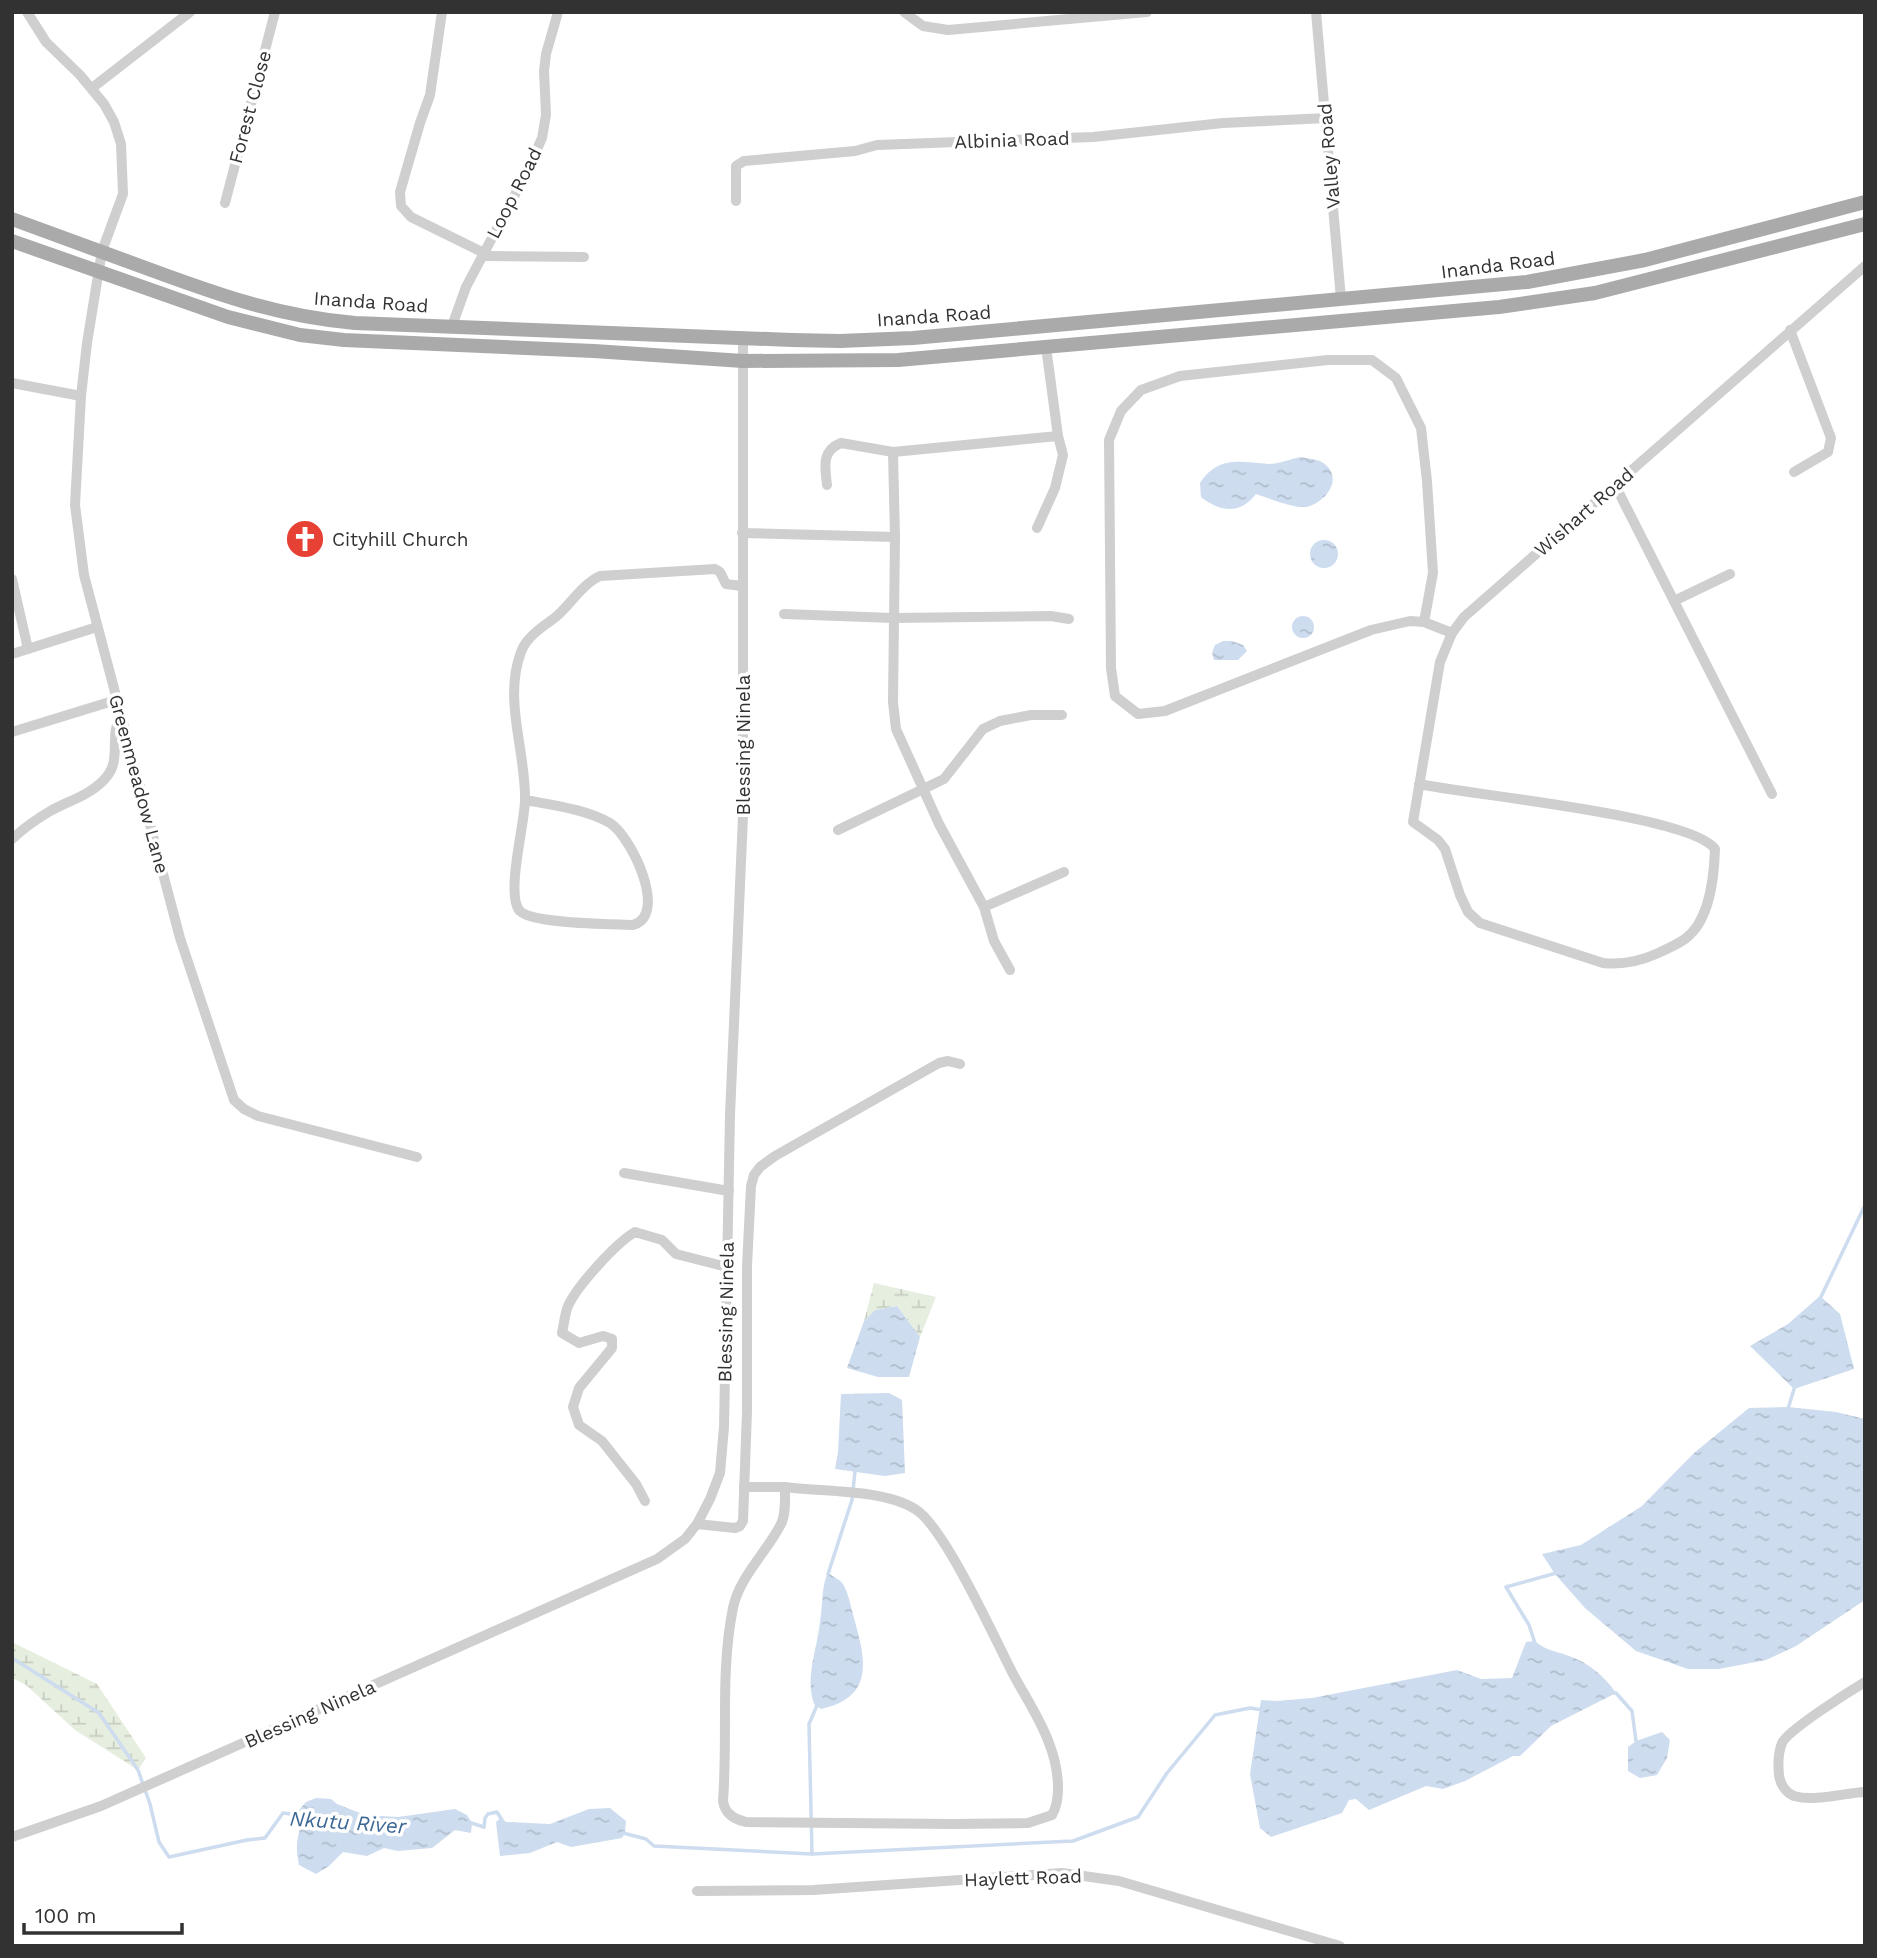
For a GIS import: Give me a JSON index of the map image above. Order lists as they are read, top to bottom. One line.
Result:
{"streets":{"main road":["Inanda Road"],"street":["Forest Close","Albinia Road","Valley Road","Loop Road","Wishart Road","Blessing Ninela","Greenmeadow Lane","Haylett Road"]},"crossings":[["Albinia Road","Valley Road"],["Valley Road","Inanda Road"],["Loop Road","Inanda Road"],["Inanda Road","Blessing Ninela"],["Inanda Road","Greenmeadow Lane"]],"water":["Nkutu River"],"places":{"church":["Cityhill Church"]},"scale_bar":"100 m"}
